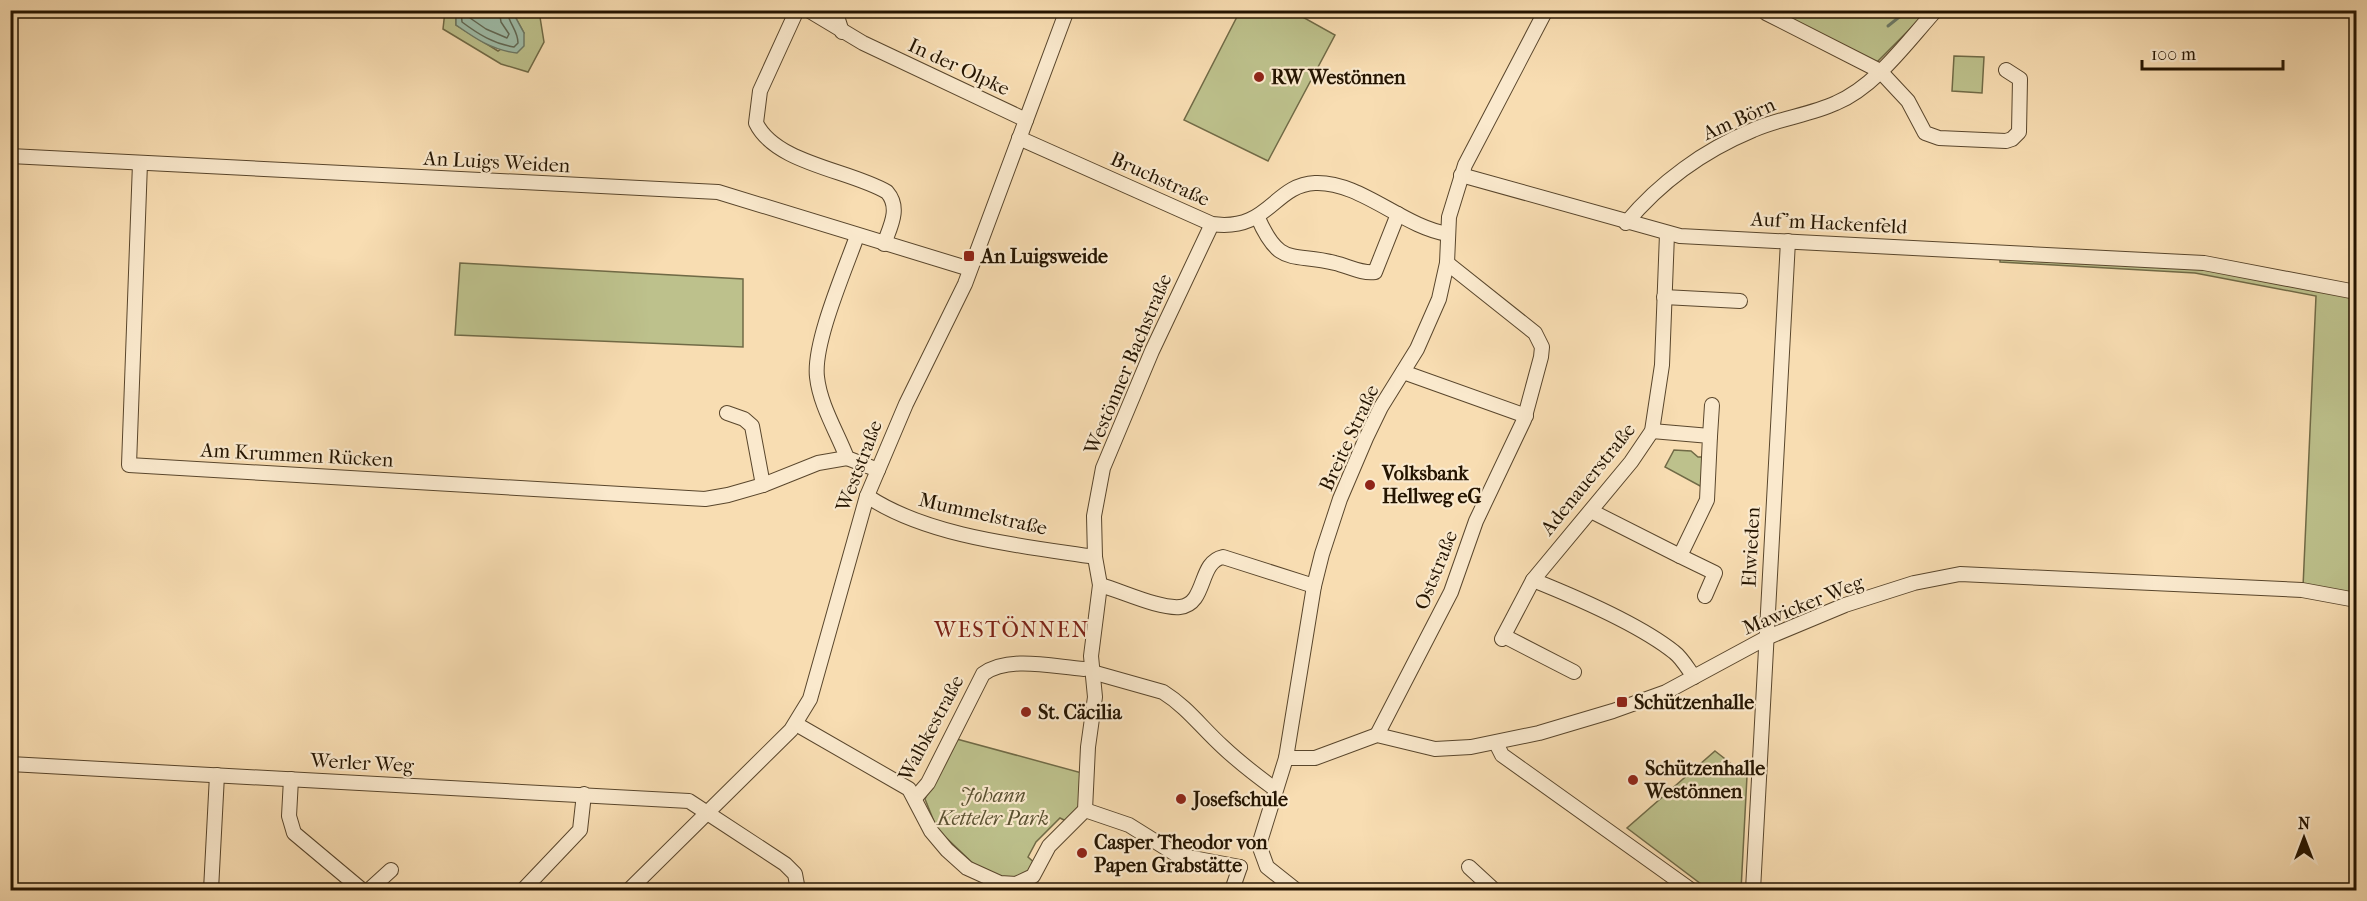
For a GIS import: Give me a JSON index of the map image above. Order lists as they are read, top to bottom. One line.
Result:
{"streets":{"street":["In der Olpke","Am Börn","An Luigs Weiden","Bruchstraße","Auf'm Hackenfeld","Westönner Bachstraße","Breite Straße","Am Krummen Rücken","Weststraße","Adenauerstraße","Mummelstraße","Elwieden","Oststraße","Mawicker Weg","Walbkestraße","Werler Weg"]},"crossings":[["In der Olpke","Weststraße"],["Am Börn","Auf'm Hackenfeld"],["An Luigs Weiden","Am Krummen Rücken"],["An Luigs Weiden","Weststraße"],["Bruchstraße","Westönner Bachstraße"],["Bruchstraße","Breite Straße"],["Bruchstraße","Weststraße"],["Auf'm Hackenfeld","Breite Straße"],["Auf'm Hackenfeld","Adenauerstraße"],["Auf'm Hackenfeld","Elwieden"],["Westönner Bachstraße","Mummelstraße"],["Westönner Bachstraße","Walbkestraße"],["Breite Straße","Oststraße"],["Breite Straße","Walbkestraße"],["Weststraße","Mummelstraße"],["Weststraße","Werler Weg"],["Elwieden","Mawicker Weg"],["Oststraße","Mawicker Weg"]],"districts":["WESTÖNNEN"],"parks":["Johann Ketteler Park"],"places":{"other":["RW Westönnen","Volksbank Hellweg eG","St. Cäcilia","Schützenhalle Westönnen","Josefschule","Casper Theodor von Papen Grabstätte"],"transit":["An Luigsweide","Schützenhalle"]},"scale_bar":"100 m","north":"top"}
